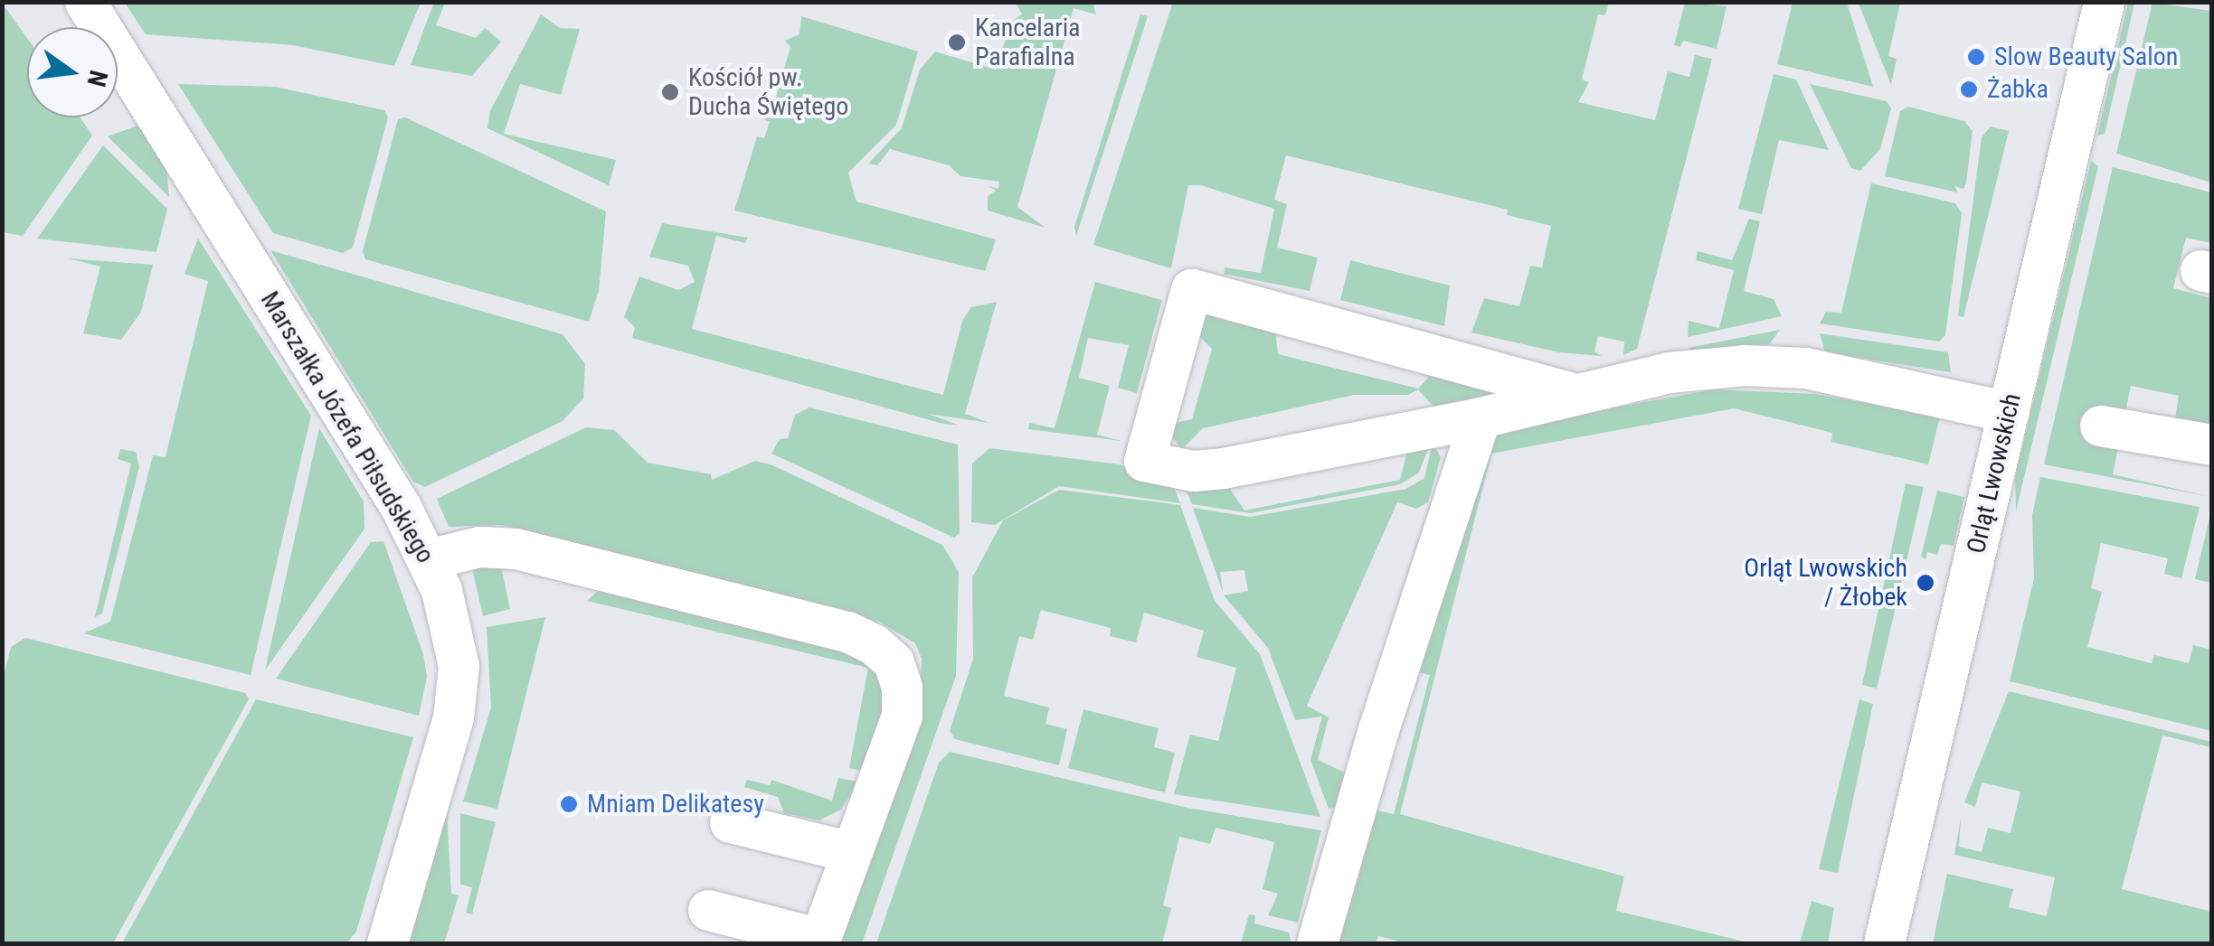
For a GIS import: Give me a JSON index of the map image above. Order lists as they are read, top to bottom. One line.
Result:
{"streets":{"street":["Marszałka Józefa Piłsudskiego","Orląt Lwowskich"]},"places":["Kancelaria Parafialna","Slow Beauty Salon","Żabka","Kościół pw. Ducha Świętego","Orląt Lwowskich / Żłobek","Mniam Delikatesy"],"north":"right"}
